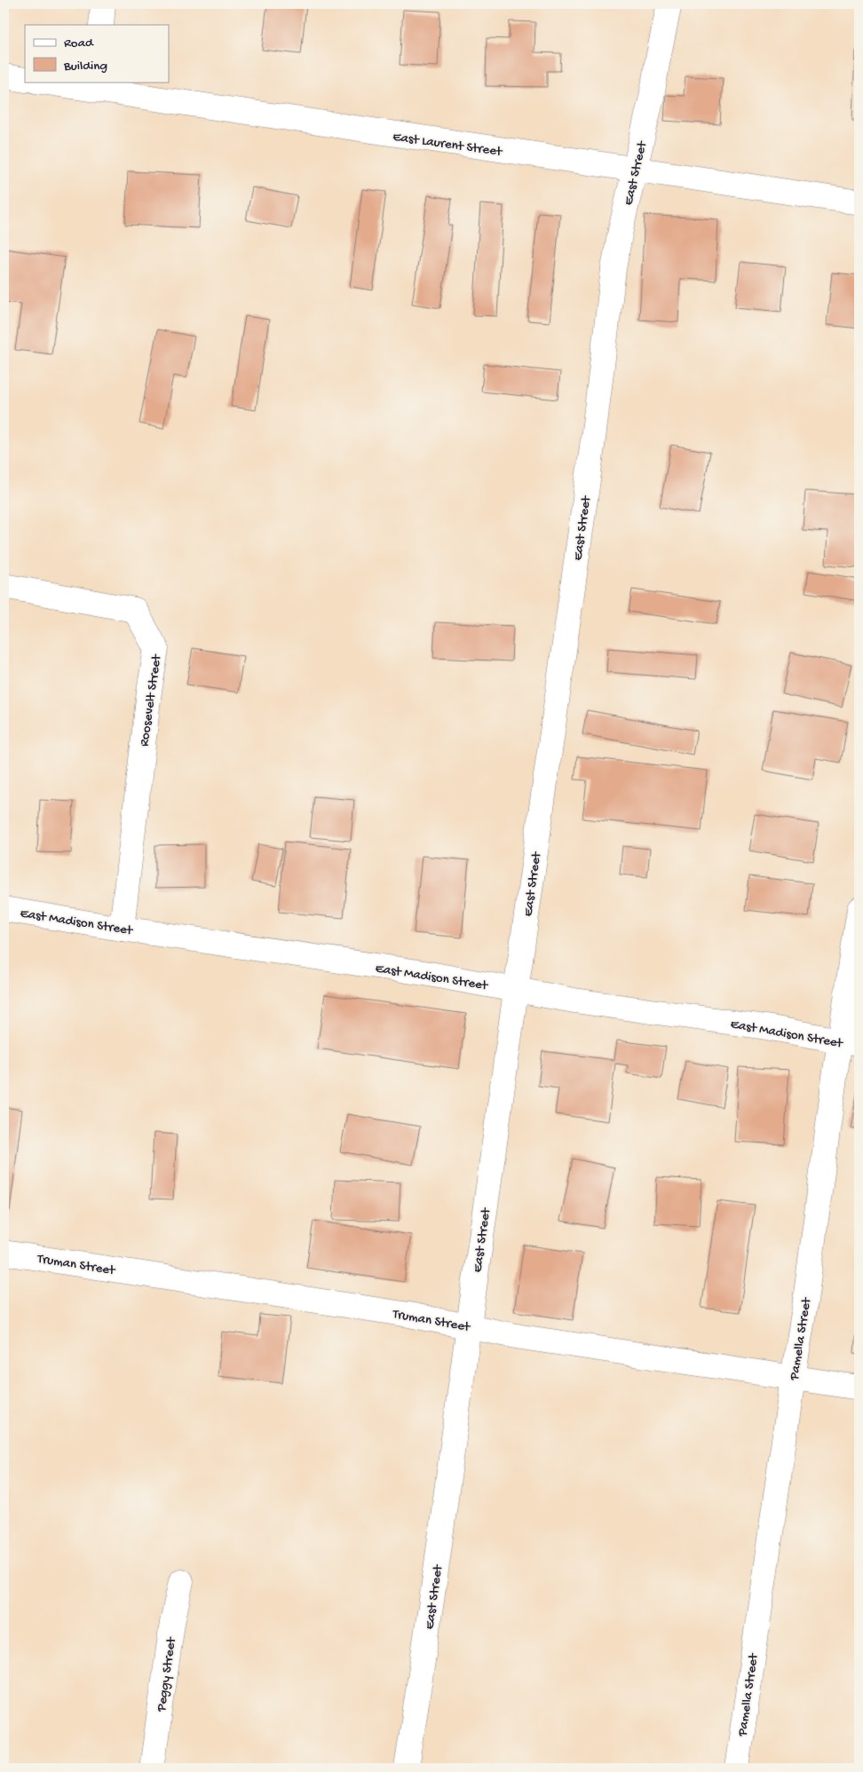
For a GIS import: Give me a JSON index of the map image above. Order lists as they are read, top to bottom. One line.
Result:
{"streets":{"street":["East Laurent Street","East Street","Roosevelt Street","East Madison Street","Truman Street","Pamella Street","Peggy Street"]},"crossings":[["East Laurent Street","East Street"],["East Street","East Madison Street"],["East Street","Truman Street"],["Roosevelt Street","East Madison Street"],["East Madison Street","Pamella Street"],["Truman Street","Pamella Street"]],"legend":["Road","Building"]}
